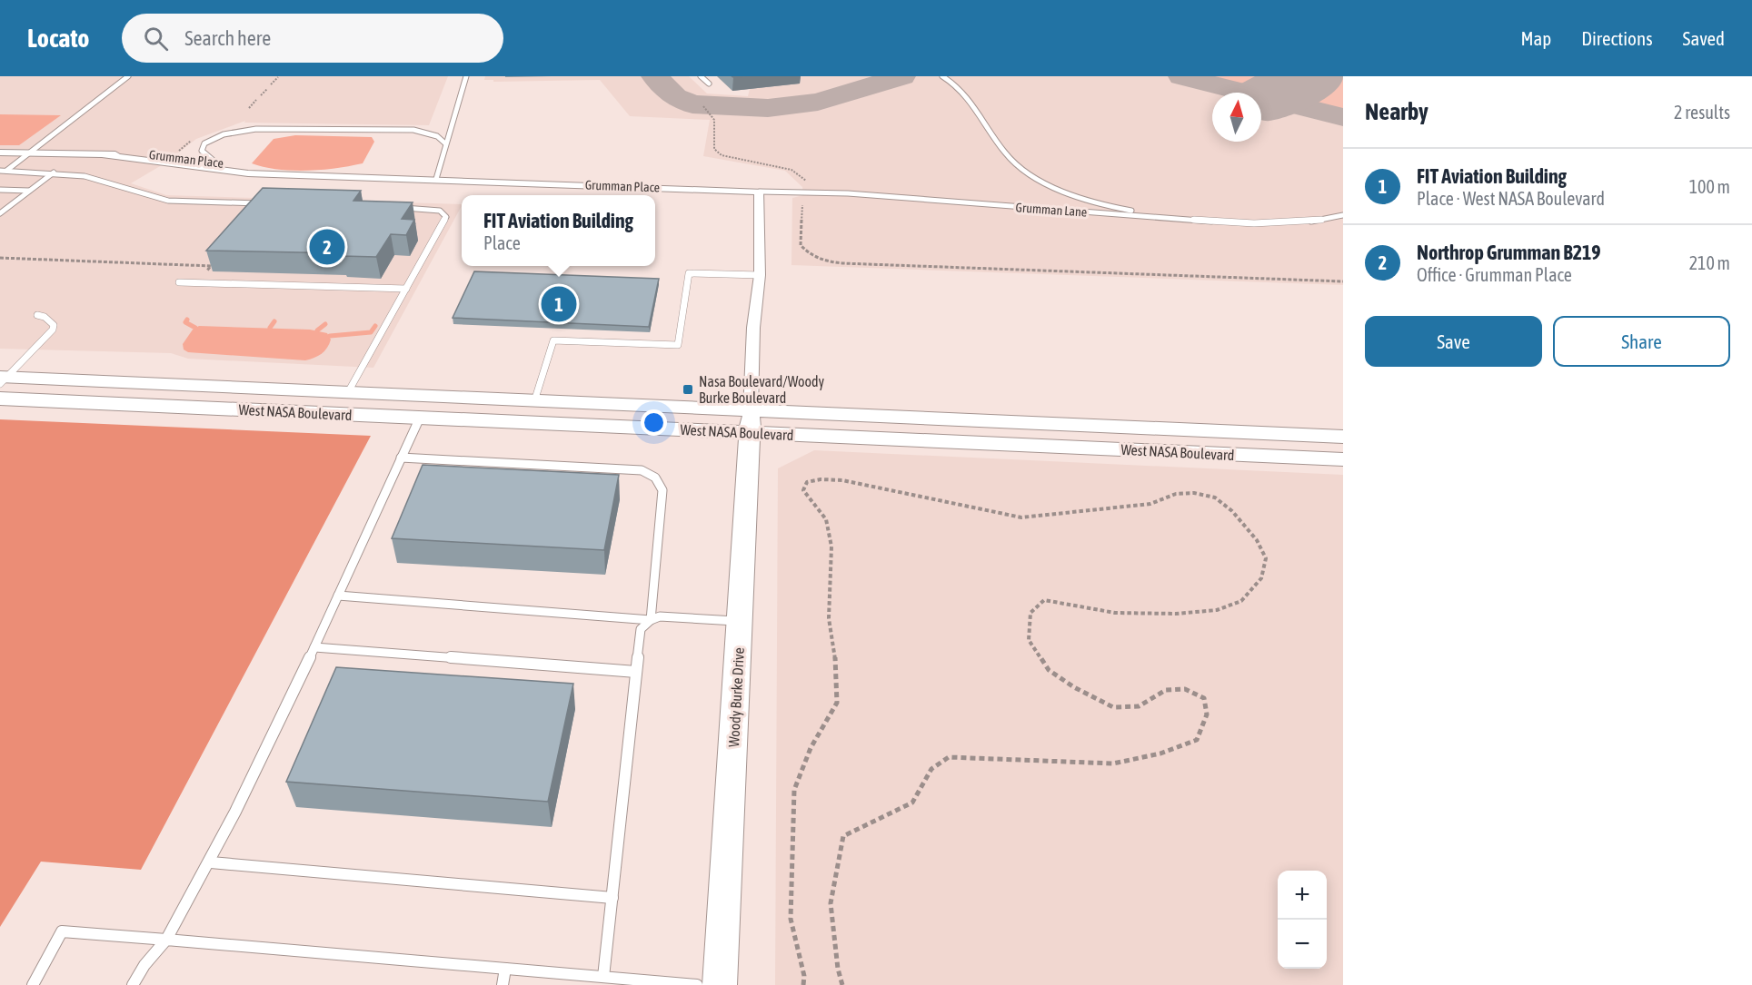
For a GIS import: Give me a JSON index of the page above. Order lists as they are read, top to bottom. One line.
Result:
{"streets":{"main road":["West NASA Boulevard","Woody Burke Drive"],"street":["Grumman Place"],"lane":["Grumman Lane"]},"crossings":[["Grumman Place","Grumman Lane"],["West NASA Boulevard","Woody Burke Drive"]],"places":{"transit":["Nasa Boulevard/Woody Burke Boulevard"]},"north":"top","page":{"header":"Locato","search":"Search here","nav":["Map","Directions","Saved"],"heading":["Nearby","2 results"],"list":[{"mark":"1","name":"FIT Aviation Building","note":"Place · West NASA Boulevard","value":"100 m"},{"mark":"2","name":"Northrop Grumman B219","note":"Office · Grumman Place","value":"210 m"}],"popup":["FIT Aviation Building","Place"],"pins":["2","1"],"buttons":["Save","Share"],"map_buttons":["+","−"]}}
